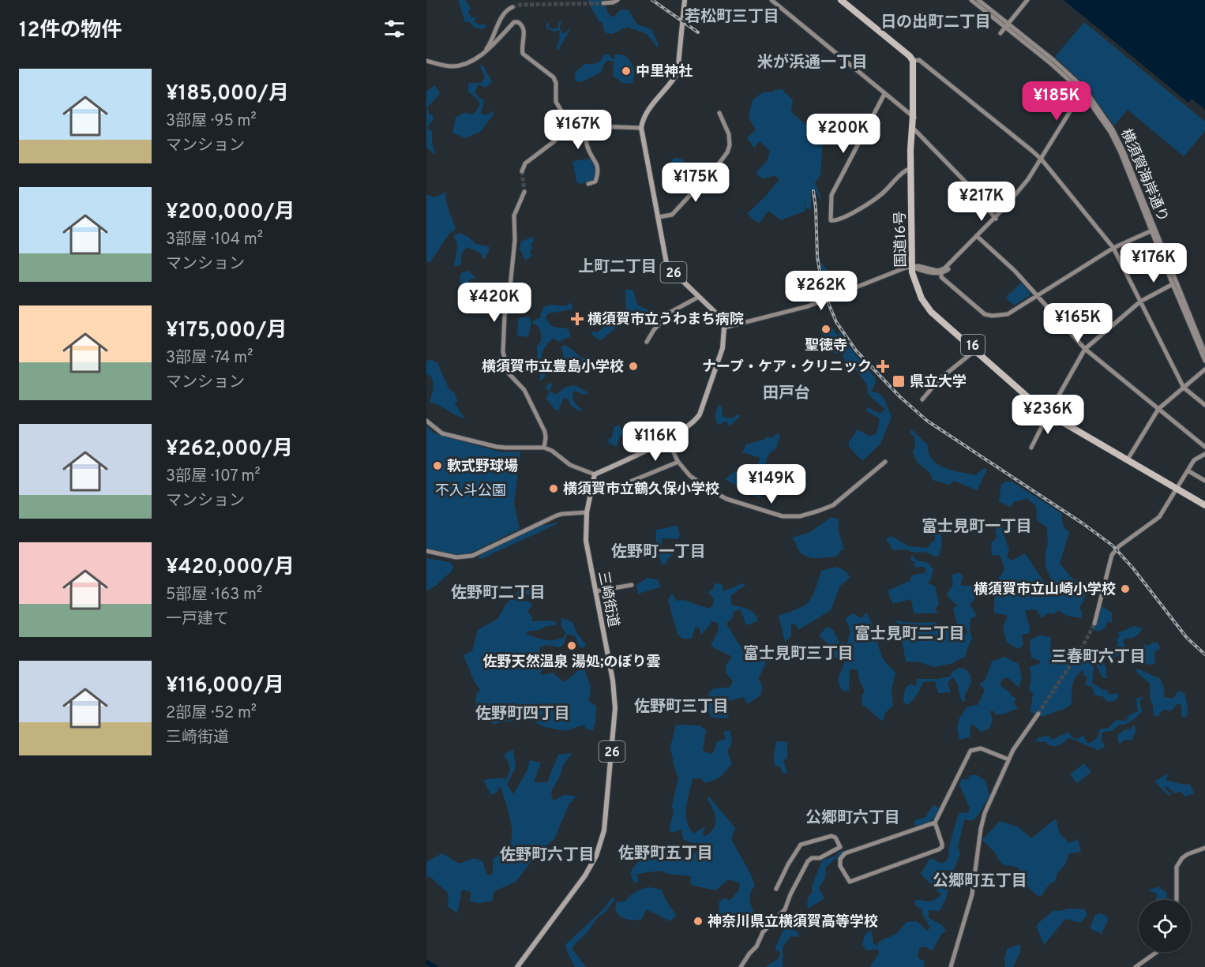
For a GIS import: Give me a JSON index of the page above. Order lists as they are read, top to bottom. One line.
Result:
{"streets":{"highway":["国道16号","16"],"main road":["26","三崎街道"]},"districts":["若松町三丁目","日の出町二丁目","米が浜通一丁目","上町二丁目","田戸台","富士見町一丁目","佐野町一丁目","佐野町二丁目","富士見町二丁目","富士見町三丁目","三春町六丁目","佐野町三丁目","佐野町四丁目","公郷町六丁目","佐野町五丁目","佐野町六丁目","公郷町五丁目"],"parks":["不入斗公園"],"places":{"other":["中里神社","聖徳寺","横須賀市立豊島小学校","軟式野球場","横須賀市立鶴久保小学校","横須賀市立山崎小学校","佐野天然温泉 湯処;のぼり雲","神奈川県立横須賀高等学校"],"health":["横須賀市立うわまち病院","ナープ・ケア・クリニック"],"transit":["県立大学"]},"page":{"heading":"12件の物件","list":[{"name":"¥185,000/月","note":"3部屋 · 95 m² · マンション"},{"name":"¥200,000/月","note":"3部屋 · 104 m² · マンション"},{"name":"¥175,000/月","note":"3部屋 · 74 m² · マンション"},{"name":"¥262,000/月","note":"3部屋 · 107 m² · マンション"},{"name":"¥420,000/月","note":"5部屋 · 163 m² · 一戸建て"},{"name":"¥116,000/月","note":"2部屋 · 52 m² · 三崎街道"}],"price":["¥185K","¥167K","¥200K","¥175K","¥217K","¥176K","¥262K","¥420K","¥165K","¥236K","¥116K","¥149K"]}}
